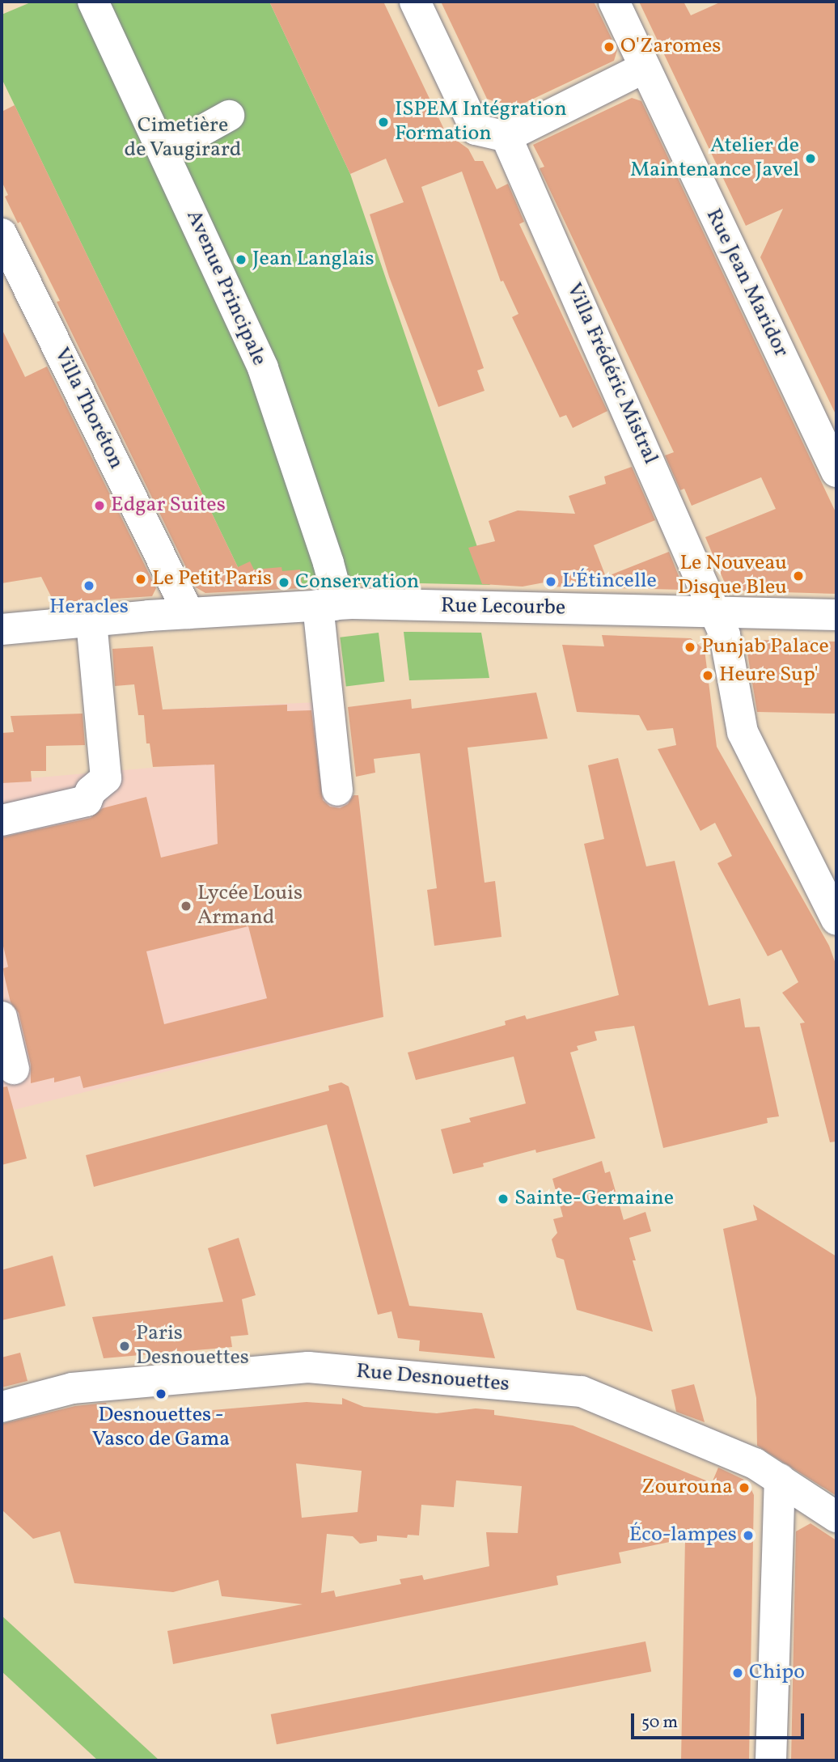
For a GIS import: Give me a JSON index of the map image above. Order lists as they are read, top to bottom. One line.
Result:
{"streets":{"street":["Rue Jean Maridor","Avenue Principale","Villa Frédéric Mistral","Villa Thoréton","Rue Lecourbe","Rue Desnouettes"]},"crossings":[["Avenue Principale","Rue Lecourbe"],["Villa Frédéric Mistral","Rue Lecourbe"],["Villa Thoréton","Rue Lecourbe"]],"parks":["Cimetière de Vaugirard"],"places":["O'Zaromes","ISPEM Intégration Formation","Atelier de Maintenance Javel","Jean Langlais","Edgar Suites","Le Nouveau Disque Bleu","Le Petit Paris","L'Étincelle","Conservation","Heracles","Punjab Palace","Heure Sup'","Lycée Louis Armand","Sainte-Germaine","Paris Desnouettes","Desnouettes - Vasco de Gama","Zourouna","Éco-lampes","Chipo"],"scale_bar":"50 m"}
